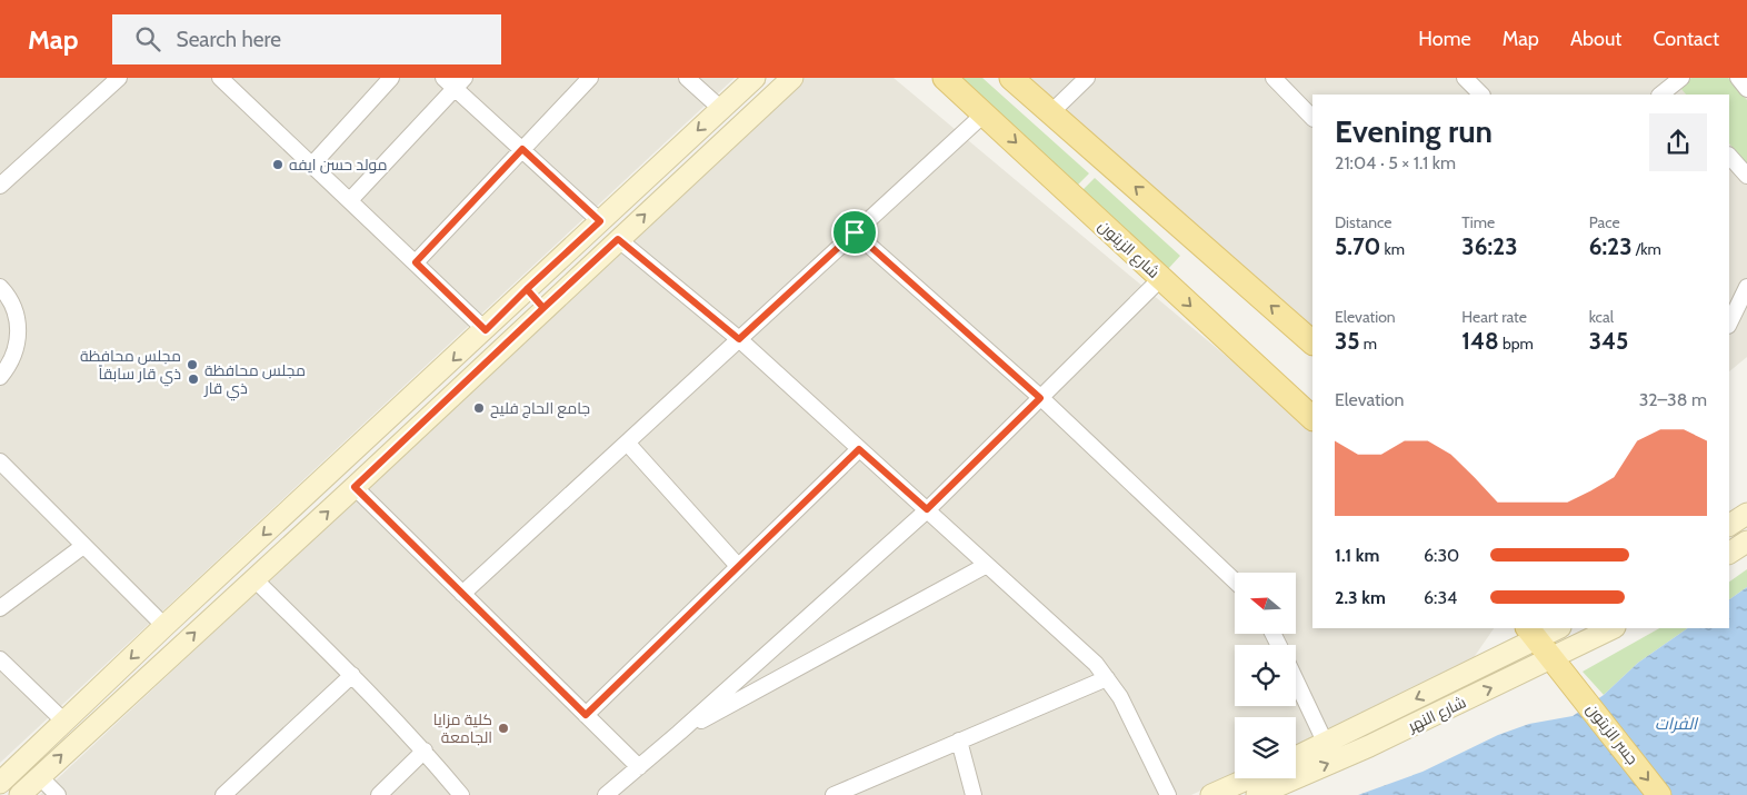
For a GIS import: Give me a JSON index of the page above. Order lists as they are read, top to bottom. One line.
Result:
{"streets":{"main road":["شارع الزيتون","شارع النهر","جسر الزيتون"]},"crossings":[["شارع النهر","جسر الزيتون"]],"one_way":["جسر الزيتون"],"water":["الفرات"],"places":["مولد حسن ايفه","مجلس محافظة ذي قار سابقاً","مجلس محافظة ذي قار","جامع الحاج فليح","كلية مزايا الجامعة"],"north":"left","page":{"header":"Map","search":"Search here","nav":["Home","Map","About","Contact"],"heading":["Evening run","21:04 · 5 × 1.1 km"],"stats":[["Distance","5.70 km"],["Time","36:23"],["Pace","6:23 /km"],["Elevation","35 m"],["Heart rate","148 bpm"],["kcal","345"]],"chart":["Elevation","32–38 m"],"list":[{"name":"1.1 km","note":"6:30"},{"name":"2.3 km","note":"6:34"}]}}
